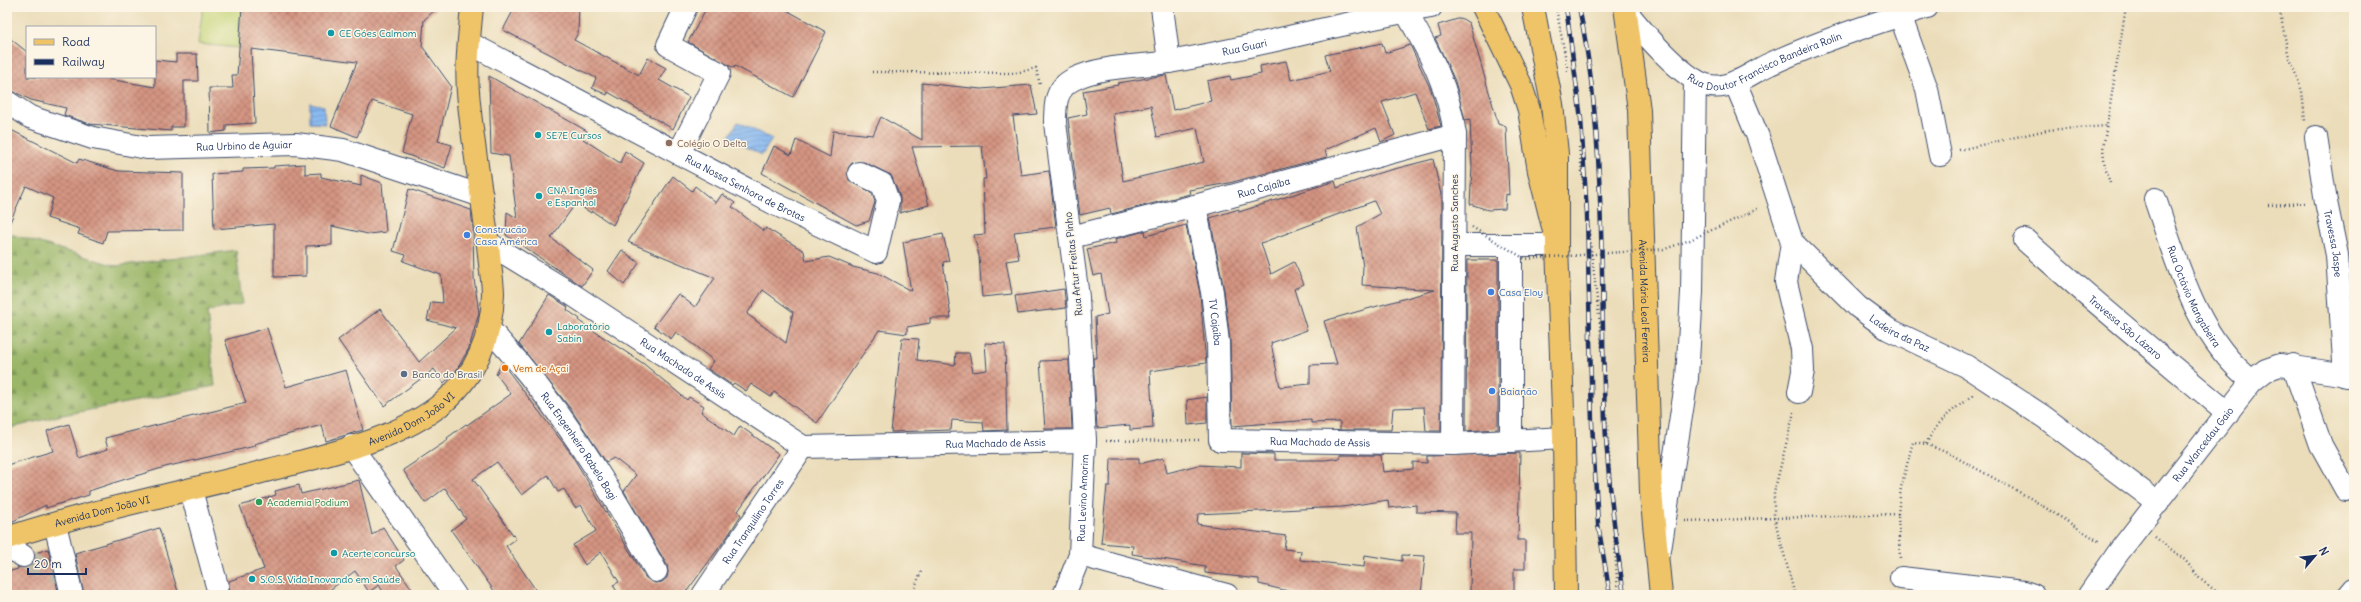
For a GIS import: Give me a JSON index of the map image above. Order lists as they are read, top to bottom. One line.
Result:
{"streets":{"main road":["Avenida Mário Leal Ferreira","Avenida Dom João VI"],"street":["Rua Guari","Rua Doutor Francisco Bandeira Rolin","Rua Urbino de Aguiar","Rua Cajaíba","Rua Nossa Senhora de Brotas","Rua Augusto Sanches","Travessa Jaspe","Rua Artur Freitas Pinho","Rua Octávio Mangabeira","TV Cajaíba","Travessa São Lázaro","Ladeira da Paz","Rua Machado de Assis","Rua Engenheiro Rabelo Bagi","Rua Wancedau Gaio","Rua Levino Amorim","Rua Tranquilino Torres"]},"crossings":[["Rua Guari","Rua Augusto Sanches"],["Rua Guari","Rua Artur Freitas Pinho"],["Rua Doutor Francisco Bandeira Rolin","Avenida Mário Leal Ferreira"],["Rua Doutor Francisco Bandeira Rolin","Ladeira da Paz"],["Rua Urbino de Aguiar","Avenida Dom João VI"],["Rua Cajaíba","Rua Augusto Sanches"],["Rua Cajaíba","Rua Artur Freitas Pinho"],["Rua Cajaíba","TV Cajaíba"],["Rua Nossa Senhora de Brotas","Avenida Dom João VI"],["Rua Augusto Sanches","Rua Machado de Assis"],["Travessa Jaspe","Rua Wancedau Gaio"],["Rua Artur Freitas Pinho","Rua Machado de Assis"],["Rua Artur Freitas Pinho","Rua Levino Amorim"],["Rua Octávio Mangabeira","Rua Wancedau Gaio"],["TV Cajaíba","Rua Machado de Assis"],["Travessa São Lázaro","Rua Wancedau Gaio"],["Ladeira da Paz","Rua Wancedau Gaio"],["Rua Machado de Assis","Avenida Dom João VI"],["Rua Machado de Assis","Rua Levino Amorim"],["Rua Machado de Assis","Rua Tranquilino Torres"],["Avenida Dom João VI","Rua Engenheiro Rabelo Bagi"]],"places":["CE Góes Calmom","SE7E Cursos","Colégio O Delta","CNA Inglês e Espanhol","Construcão Casa América","Casa Eloy","Laboratório Sabin","Vem de Açaí","Banco do Brasil","Baianão","Academia Podium","Acerte concurso","S.O.S. Vida Inovando em Saúde"],"legend":["Road","Railway"],"scale_bar":"20 m","north":"top right"}
